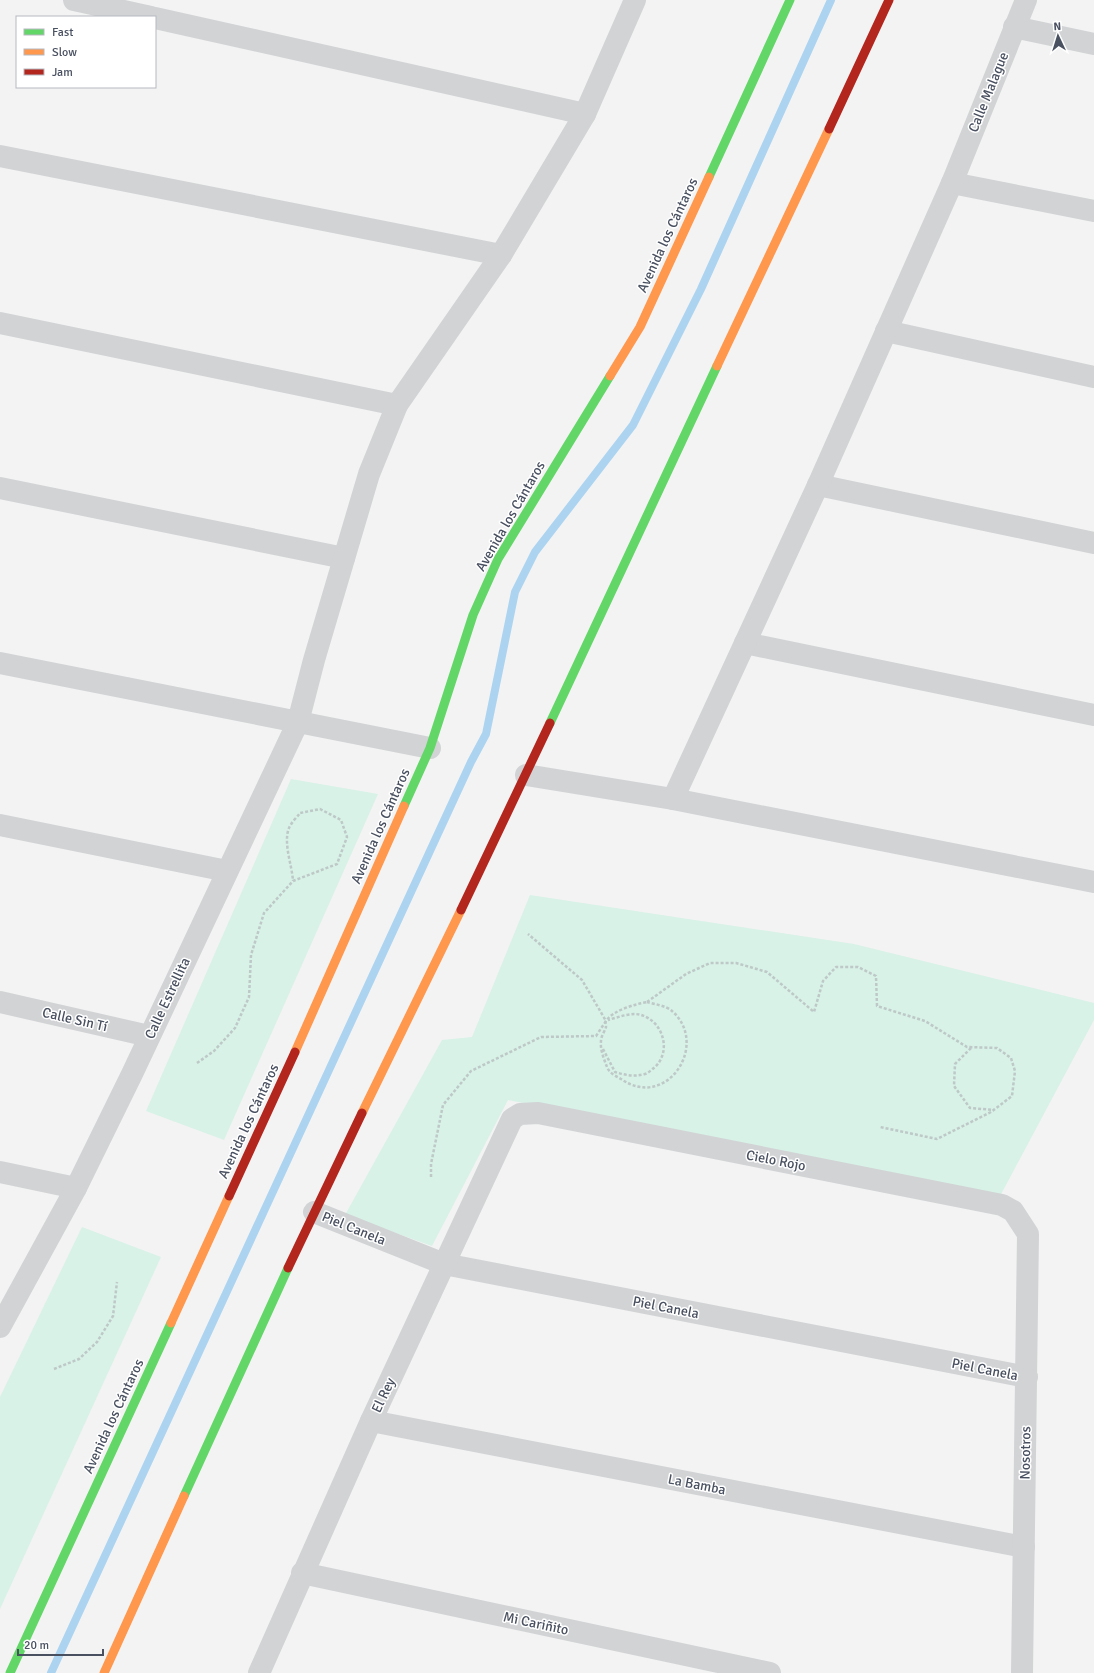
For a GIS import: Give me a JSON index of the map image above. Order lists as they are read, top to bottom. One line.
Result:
{"streets":{"street":["Calle Malague","Avenida los Cántaros","Calle Estrellita","Calle Sin Tí","Cielo Rojo","Piel Canela","El Rey","Nosotros","La Bamba","Mi Cariñito"]},"crossings":[["Calle Estrellita","Calle Sin Tí"],["Cielo Rojo","El Rey"],["Cielo Rojo","Nosotros"],["Piel Canela","El Rey"],["Piel Canela","Nosotros"],["El Rey","La Bamba"],["El Rey","Mi Cariñito"],["Nosotros","La Bamba"]],"legend":["Fast","Slow","Jam"],"scale_bar":"20 m","north":"top"}
